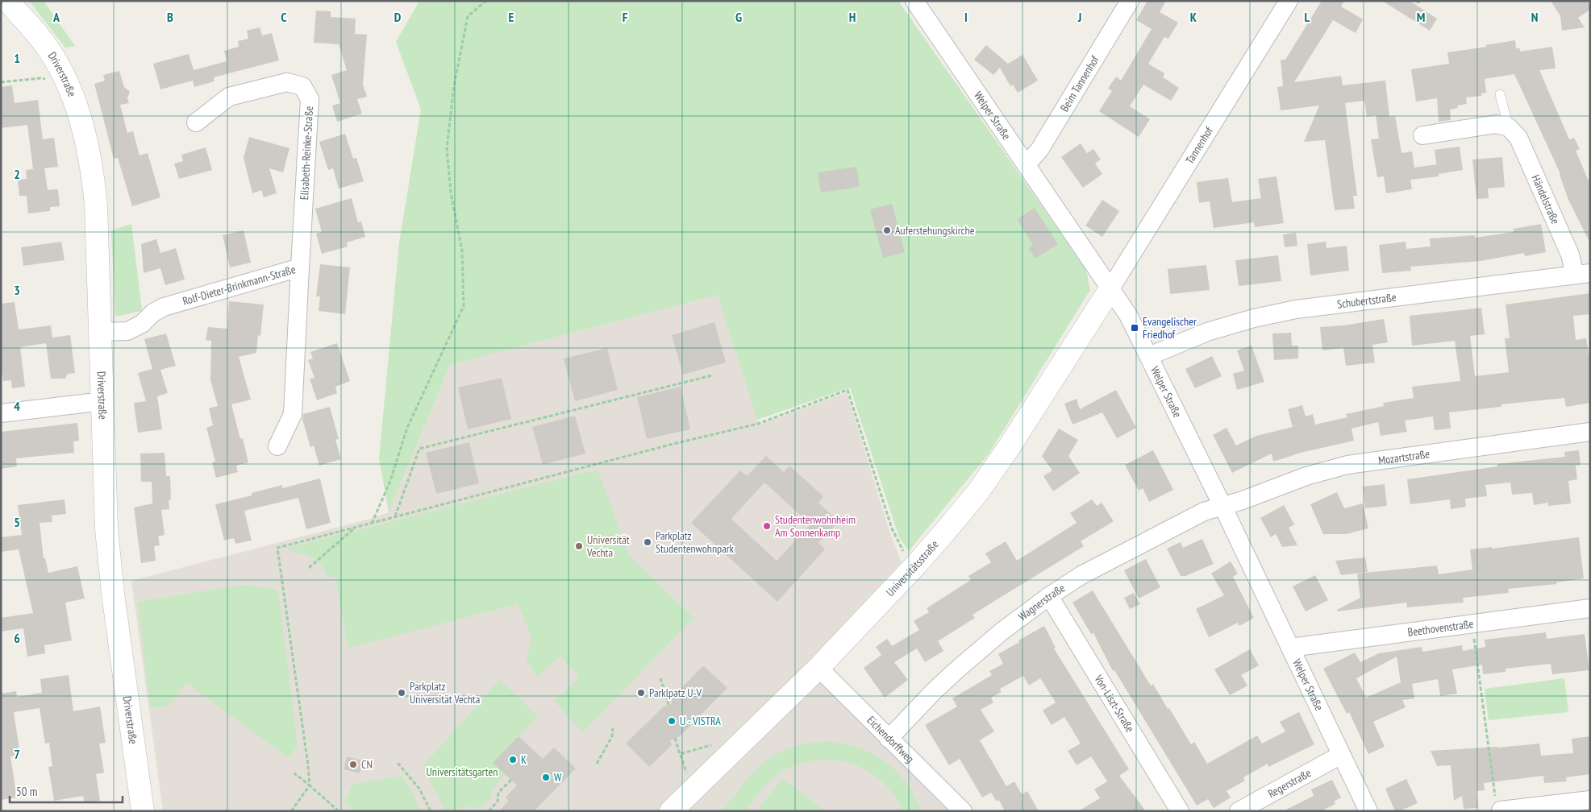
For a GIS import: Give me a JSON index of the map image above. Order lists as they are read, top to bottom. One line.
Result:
{"streets":{"street":["Driverstraße","Beim Tannenhof","Welper Straße","Tannenhof","Elisabeth-Reinke-Straße","Händelstraße","Rolf-Dieter-Brinkmann-Straße","Schubertstraße","Mozartstraße","Universitätsstraße","Wagnerstraße","Beethovenstraße","Von-Liszt-Straße","Eichendorffweg","Regerstraße"]},"crossings":[["Driverstraße","Rolf-Dieter-Brinkmann-Straße"],["Beim Tannenhof","Welper Straße"],["Welper Straße","Tannenhof"],["Welper Straße","Schubertstraße"],["Welper Straße","Mozartstraße"],["Welper Straße","Universitätsstraße"],["Welper Straße","Wagnerstraße"],["Welper Straße","Beethovenstraße"],["Welper Straße","Regerstraße"],["Tannenhof","Universitätsstraße"],["Elisabeth-Reinke-Straße","Rolf-Dieter-Brinkmann-Straße"],["Händelstraße","Schubertstraße"],["Mozartstraße","Wagnerstraße"],["Universitätsstraße","Eichendorffweg"],["Wagnerstraße","Von-Liszt-Straße"],["Wagnerstraße","Eichendorffweg"]],"parks":["Universitätsgarten"],"places":{"other":["Auferstehungskirche","Studentenwohnheim Am Sonnenkamp","Parkplatz Studentenwohnpark","Universität Vechta","Parkplatz Universität Vechta","Parklpatz U-V","U - VISTRA","K","CN","W"],"transit":["Evangelischer Friedhof"]},"scale_bar":"50 m","grid":{"columns":["A","B","C","D","E","F","G","H","I","J","K","L","M","N"],"rows":["1","2","3","4","5","6","7"]}}
